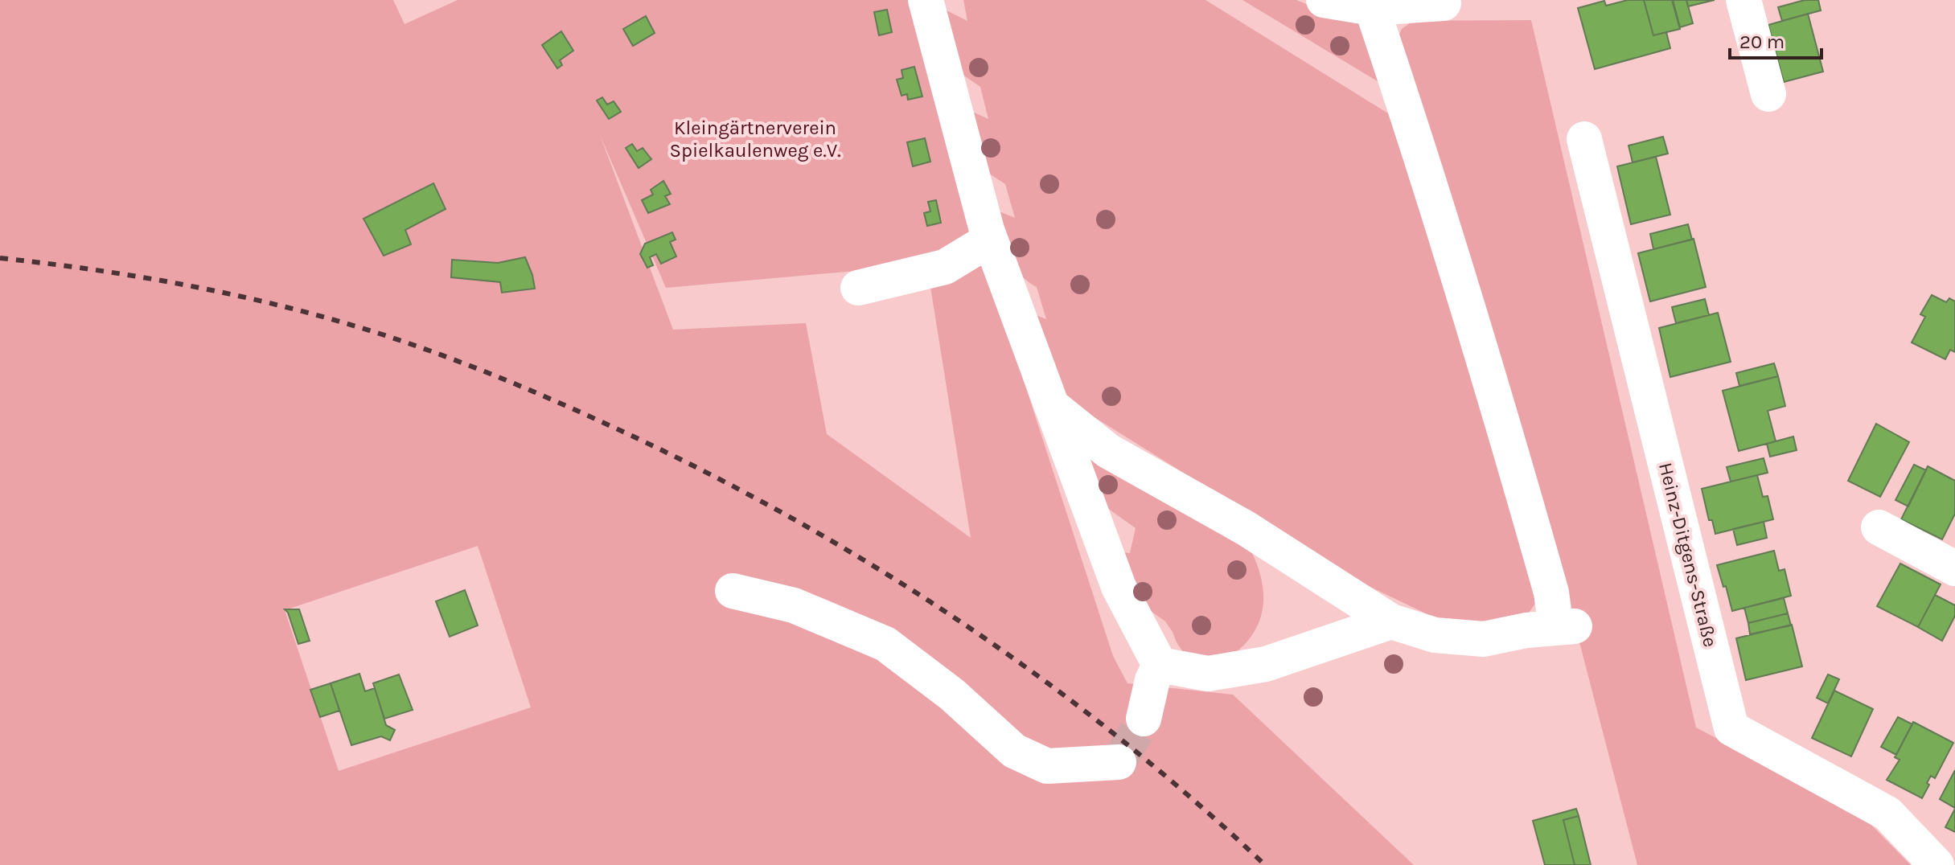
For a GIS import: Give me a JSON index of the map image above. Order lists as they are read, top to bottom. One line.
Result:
{"streets":{"street":["Heinz-Ditgens-Straße"]},"parks":["Kleingärtnerverein Spielkaulenweg e.V."],"scale_bar":"20 m"}
